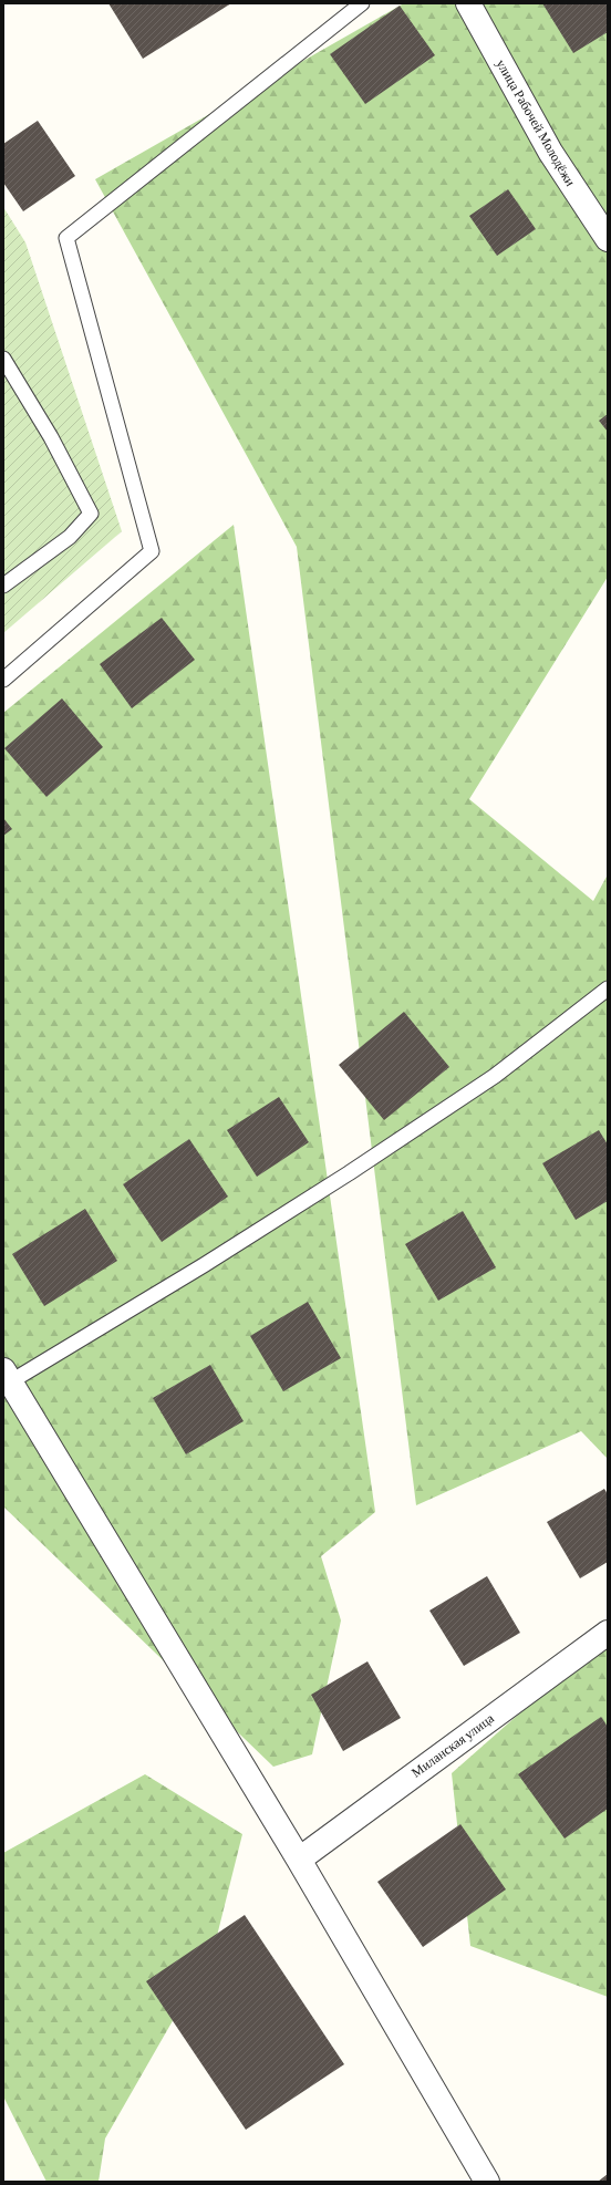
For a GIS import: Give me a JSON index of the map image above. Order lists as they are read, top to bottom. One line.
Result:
{"streets":{"street":["улица Рабочей Молодёжи","Миланская улица"]}}
